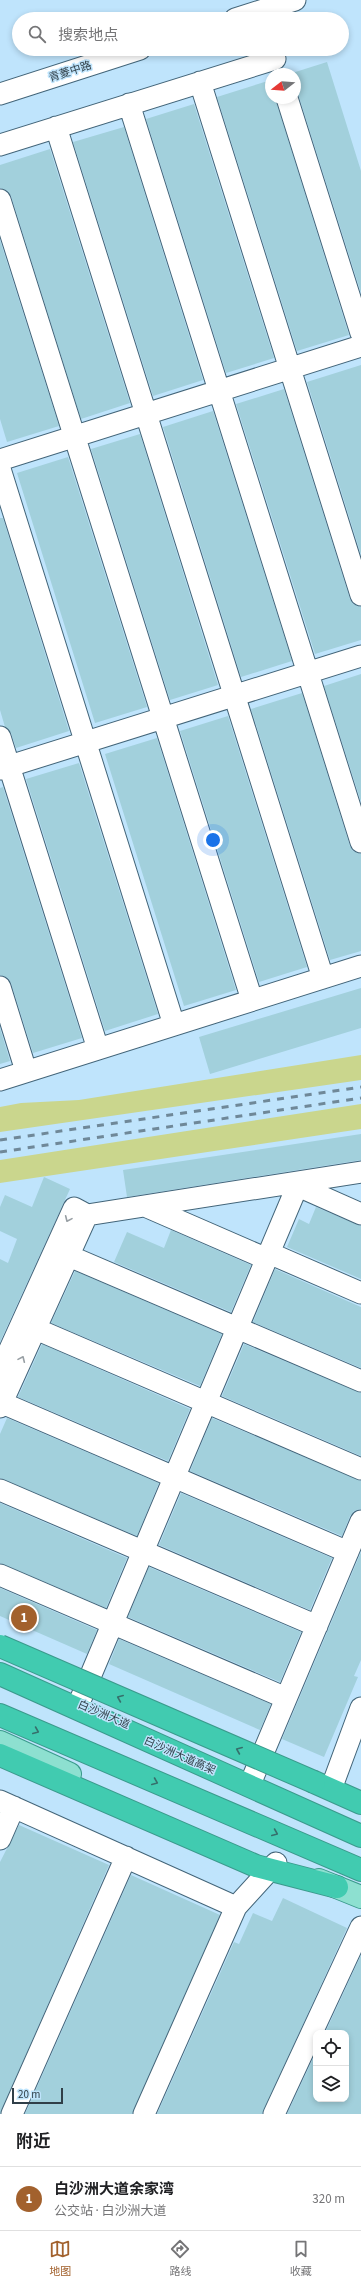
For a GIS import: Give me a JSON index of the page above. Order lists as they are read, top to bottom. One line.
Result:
{"streets":{"highway":["白沙洲大道高架"],"main road":["白沙洲大道"],"street":["青菱中路"]},"scale_bar":"20 m","north":"left","page":{"search":"搜索地点","pins":"1","scale":"20 m","heading":"附近","list":[{"mark":"1","name":"白沙洲大道余家湾","note":"公交站 · 白沙洲大道","value":"320 m"}],"nav":["地图","路线","收藏"]}}
